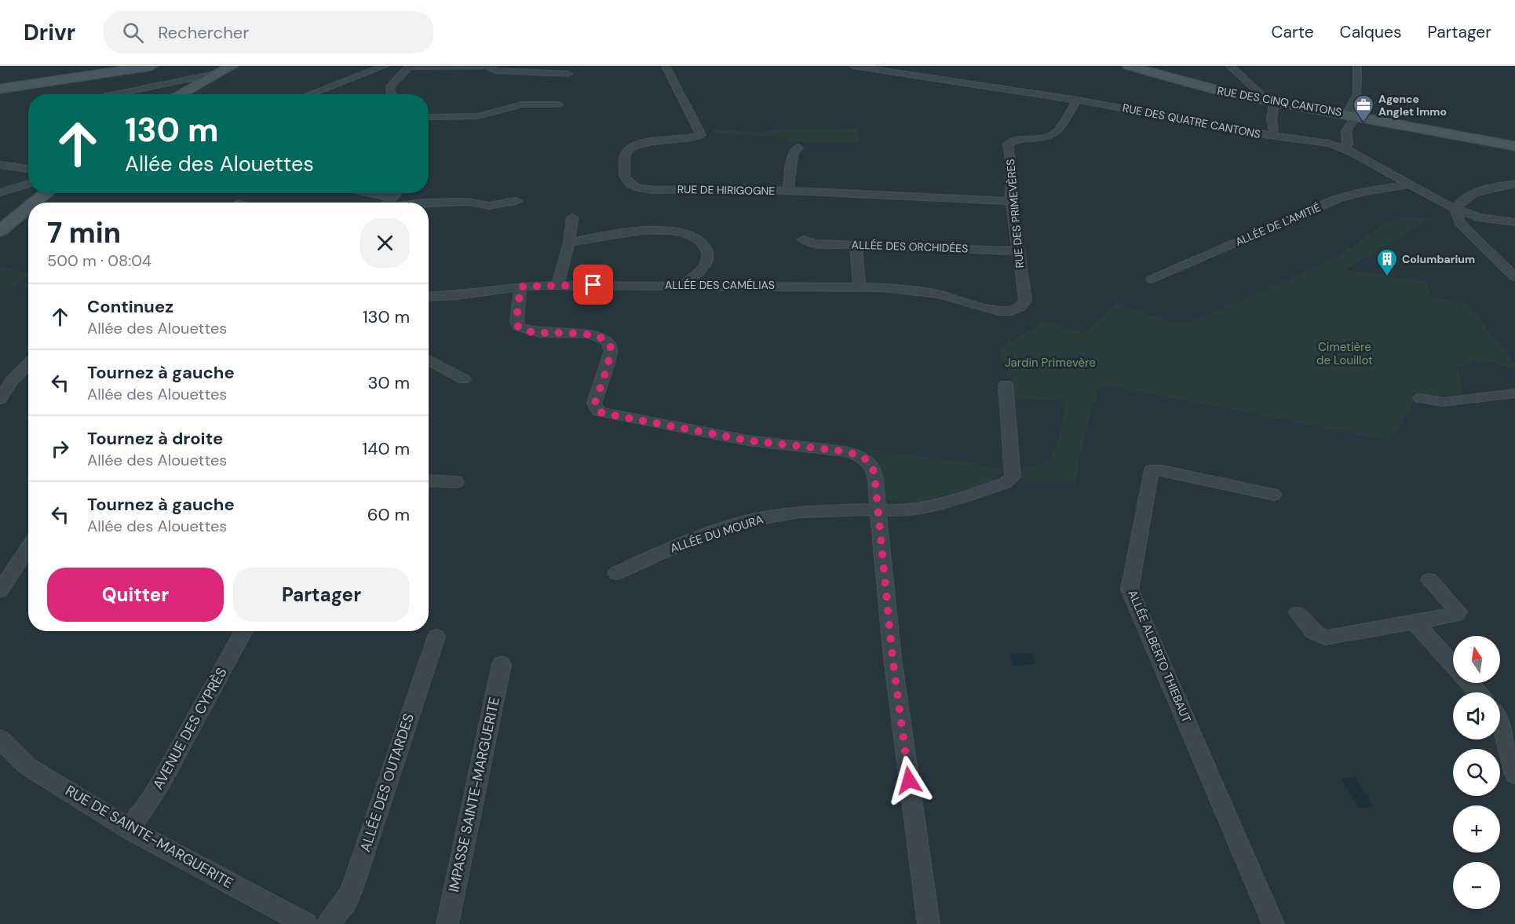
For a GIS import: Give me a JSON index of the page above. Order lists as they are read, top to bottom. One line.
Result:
{"streets":{"street":["RUE DES CINQ CANTONS","RUE DES QUATRE CANTONS","RUE DE HIRIGOGNE","RUE DES PRIMEVÈRES","ALLÉE DE L'AMITIÉ","ALLÉE DES ORCHIDÉES","ALLÉE DES CAMÉLIAS","ALLÉE DU MOURA","ALLÉE ALBERTO THIEBAUT","AVENUE DES CYPRÈS","ALLÉE DES OUTARDES","IMPASSE SAINTE-MARGUERITE","RUE DE SAINTE-MARGUERITE"]},"crossings":[["RUE DES QUATRE CANTONS","RUE DES PRIMEVÈRES"],["RUE DES QUATRE CANTONS","ALLÉE DE L'AMITIÉ"],["RUE DE HIRIGOGNE","RUE DES PRIMEVÈRES"],["RUE DES PRIMEVÈRES","ALLÉE DES ORCHIDÉES"],["RUE DES PRIMEVÈRES","ALLÉE DES CAMÉLIAS"],["AVENUE DES CYPRÈS","RUE DE SAINTE-MARGUERITE"]],"parks":["Cimetière de Louillot","Jardin Primevère"],"places":{"office":["Agence Anglet Immo"],"building":["Columbarium"]},"north":"top","page":{"header":"Drivr","search":"Rechercher","nav":["Carte","Calques","Partager"],"turn":["130 m","Allée des Alouettes"],"heading":["7 min","500 m · 08:04"],"list":[{"name":"Continuez","note":"Allée des Alouettes","value":"130 m"},{"name":"Tournez à gauche","note":"Allée des Alouettes","value":"30 m"},{"name":"Tournez à droite","note":"Allée des Alouettes","value":"140 m"},{"name":"Tournez à gauche","note":"Allée des Alouettes","value":"60 m"}],"buttons":["Quitter","Partager"],"map_buttons":["+","−"]}}
